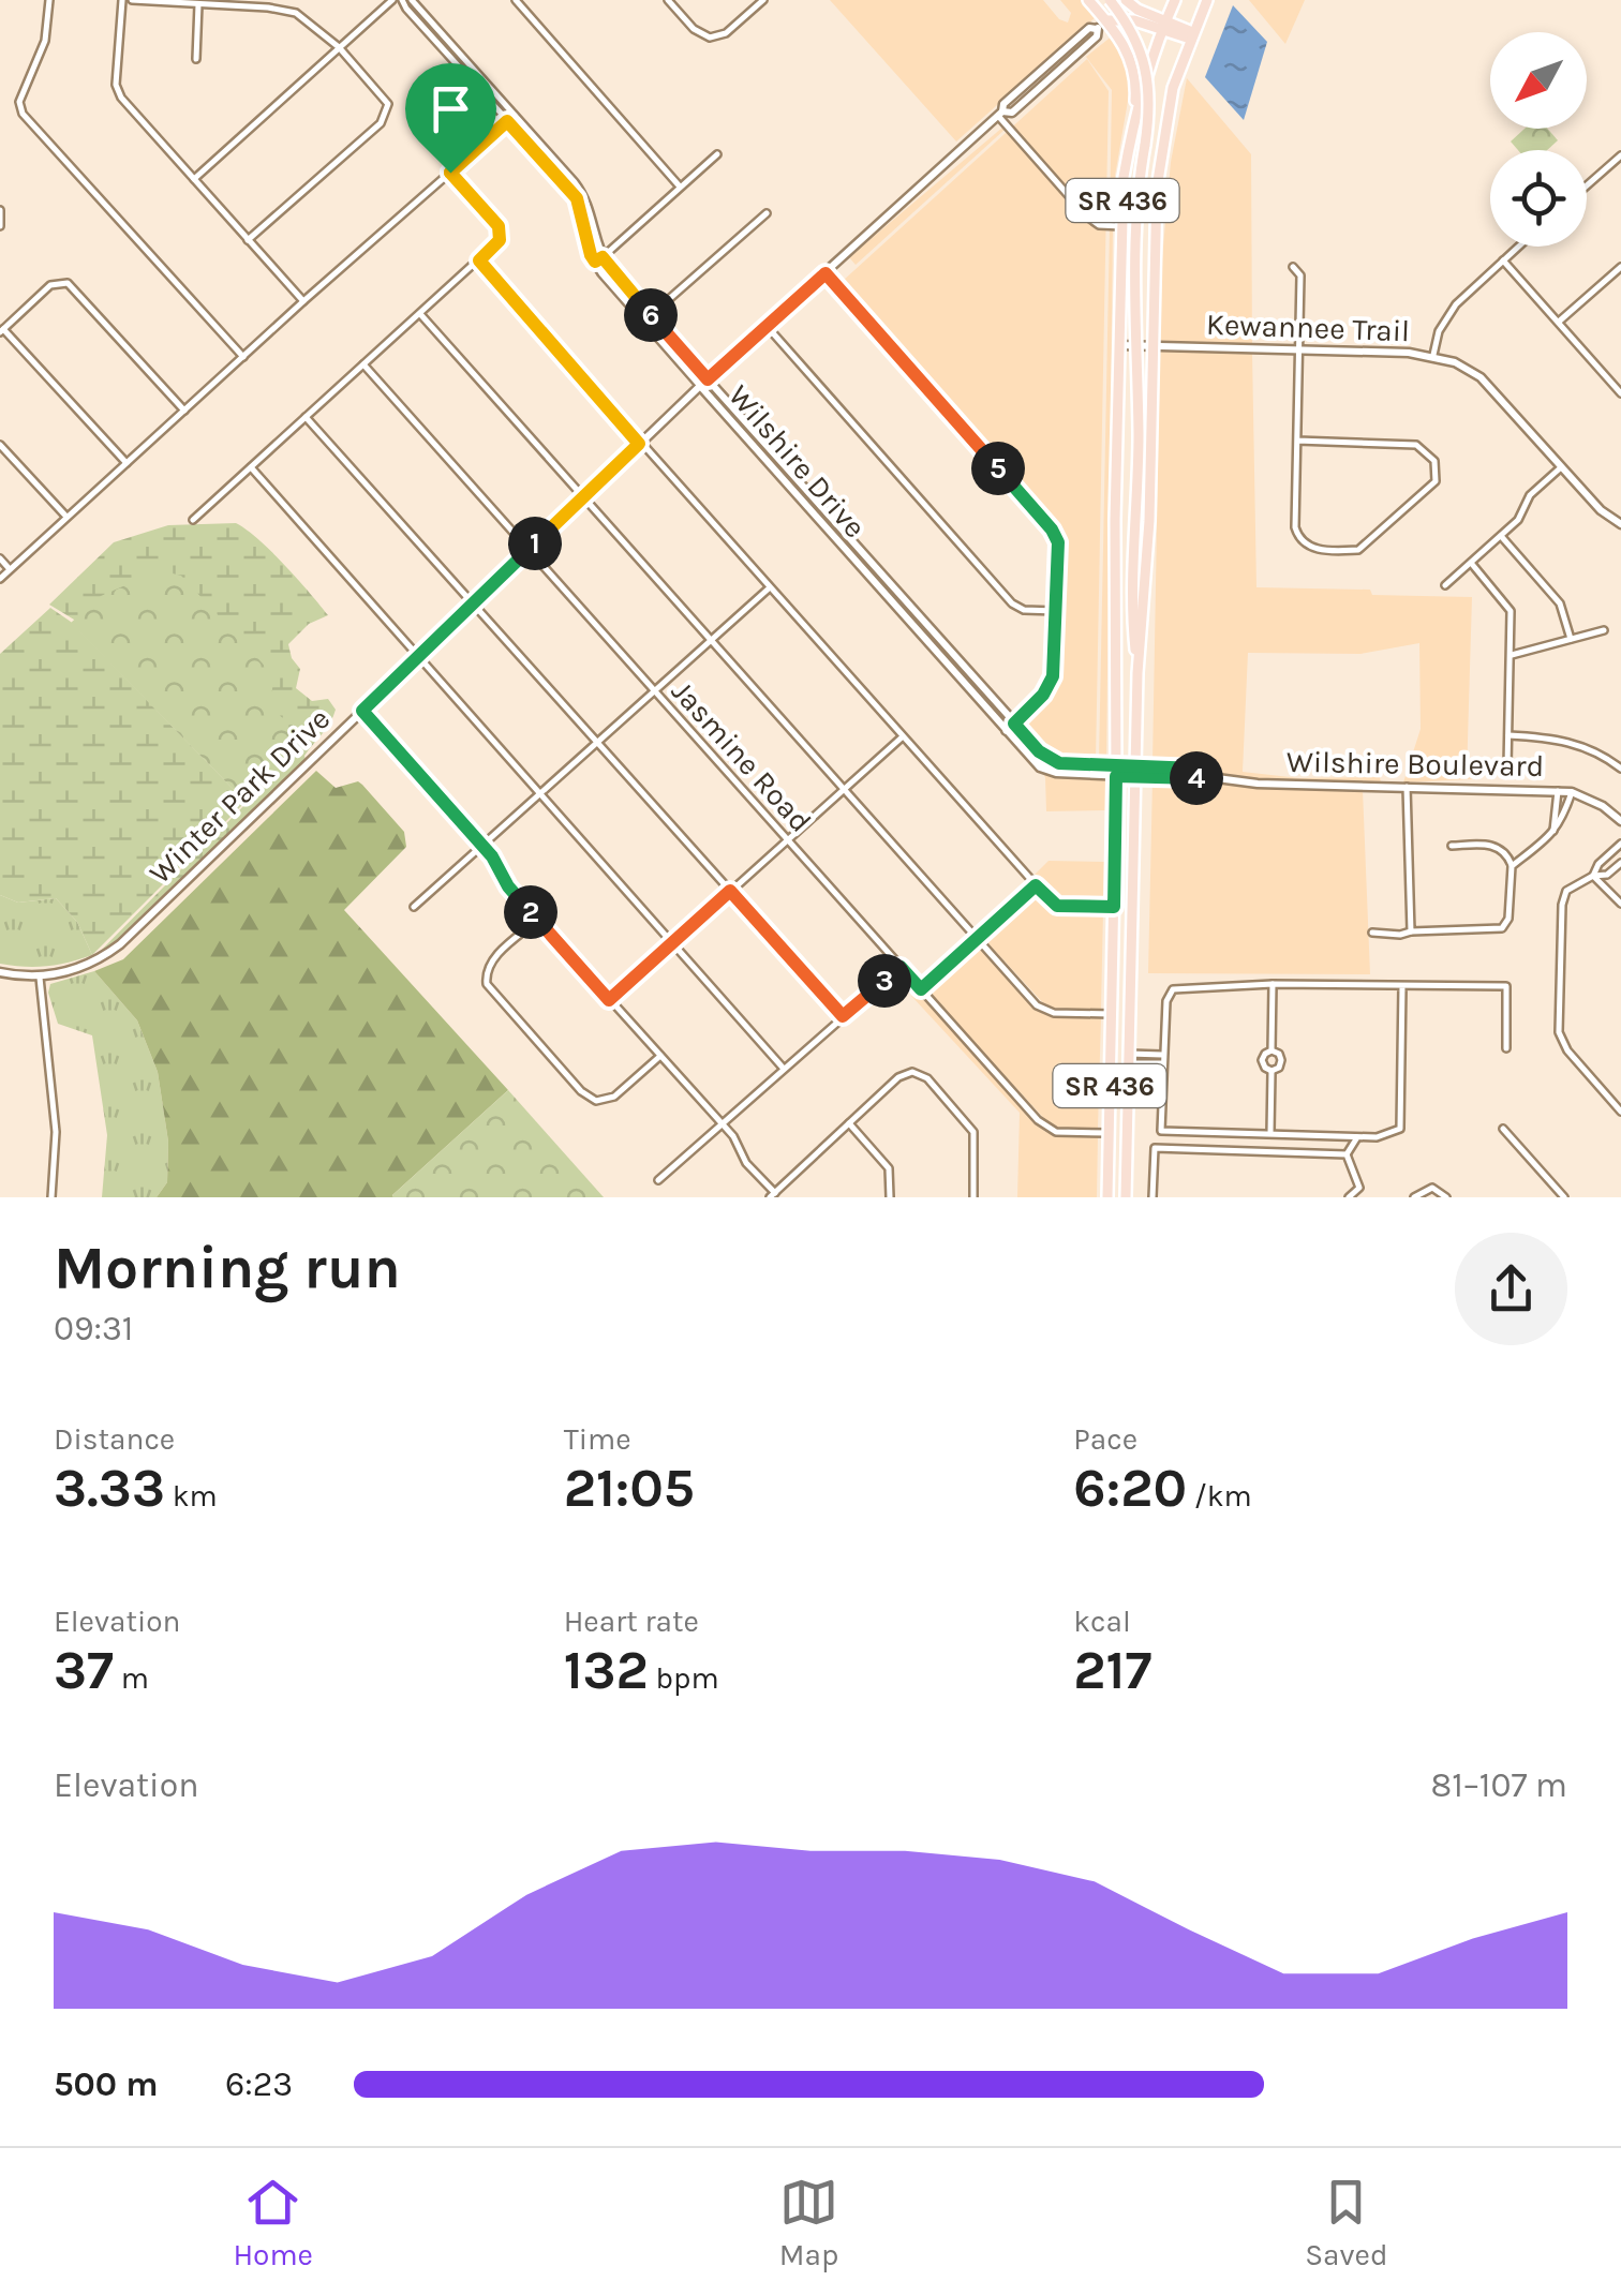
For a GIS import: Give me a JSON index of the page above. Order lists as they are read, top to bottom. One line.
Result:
{"streets":{"main road":["SR 436"],"street":["Kewannee Trail","Wilshire Drive","Jasmine Road","Wilshire Boulevard","Winter Park Drive"]},"crossings":[["SR 436","Kewannee Trail"],["SR 436","Jasmine Road"],["SR 436","Wilshire Boulevard"],["Wilshire Drive","Winter Park Drive"],["Jasmine Road","Winter Park Drive"]],"north":"bottom left","page":{"pins":["6","5","1","4","2","3"],"heading":["Morning run","09:31"],"stats":[["Distance","3.33 km"],["Time","21:05"],["Pace","6:20 /km"],["Elevation","37 m"],["Heart rate","132 bpm"],["kcal","217"]],"chart":["Elevation","81–107 m"],"list":[{"name":"500 m","note":"6:23"}],"tabs":["Home","Map","Saved"]}}
